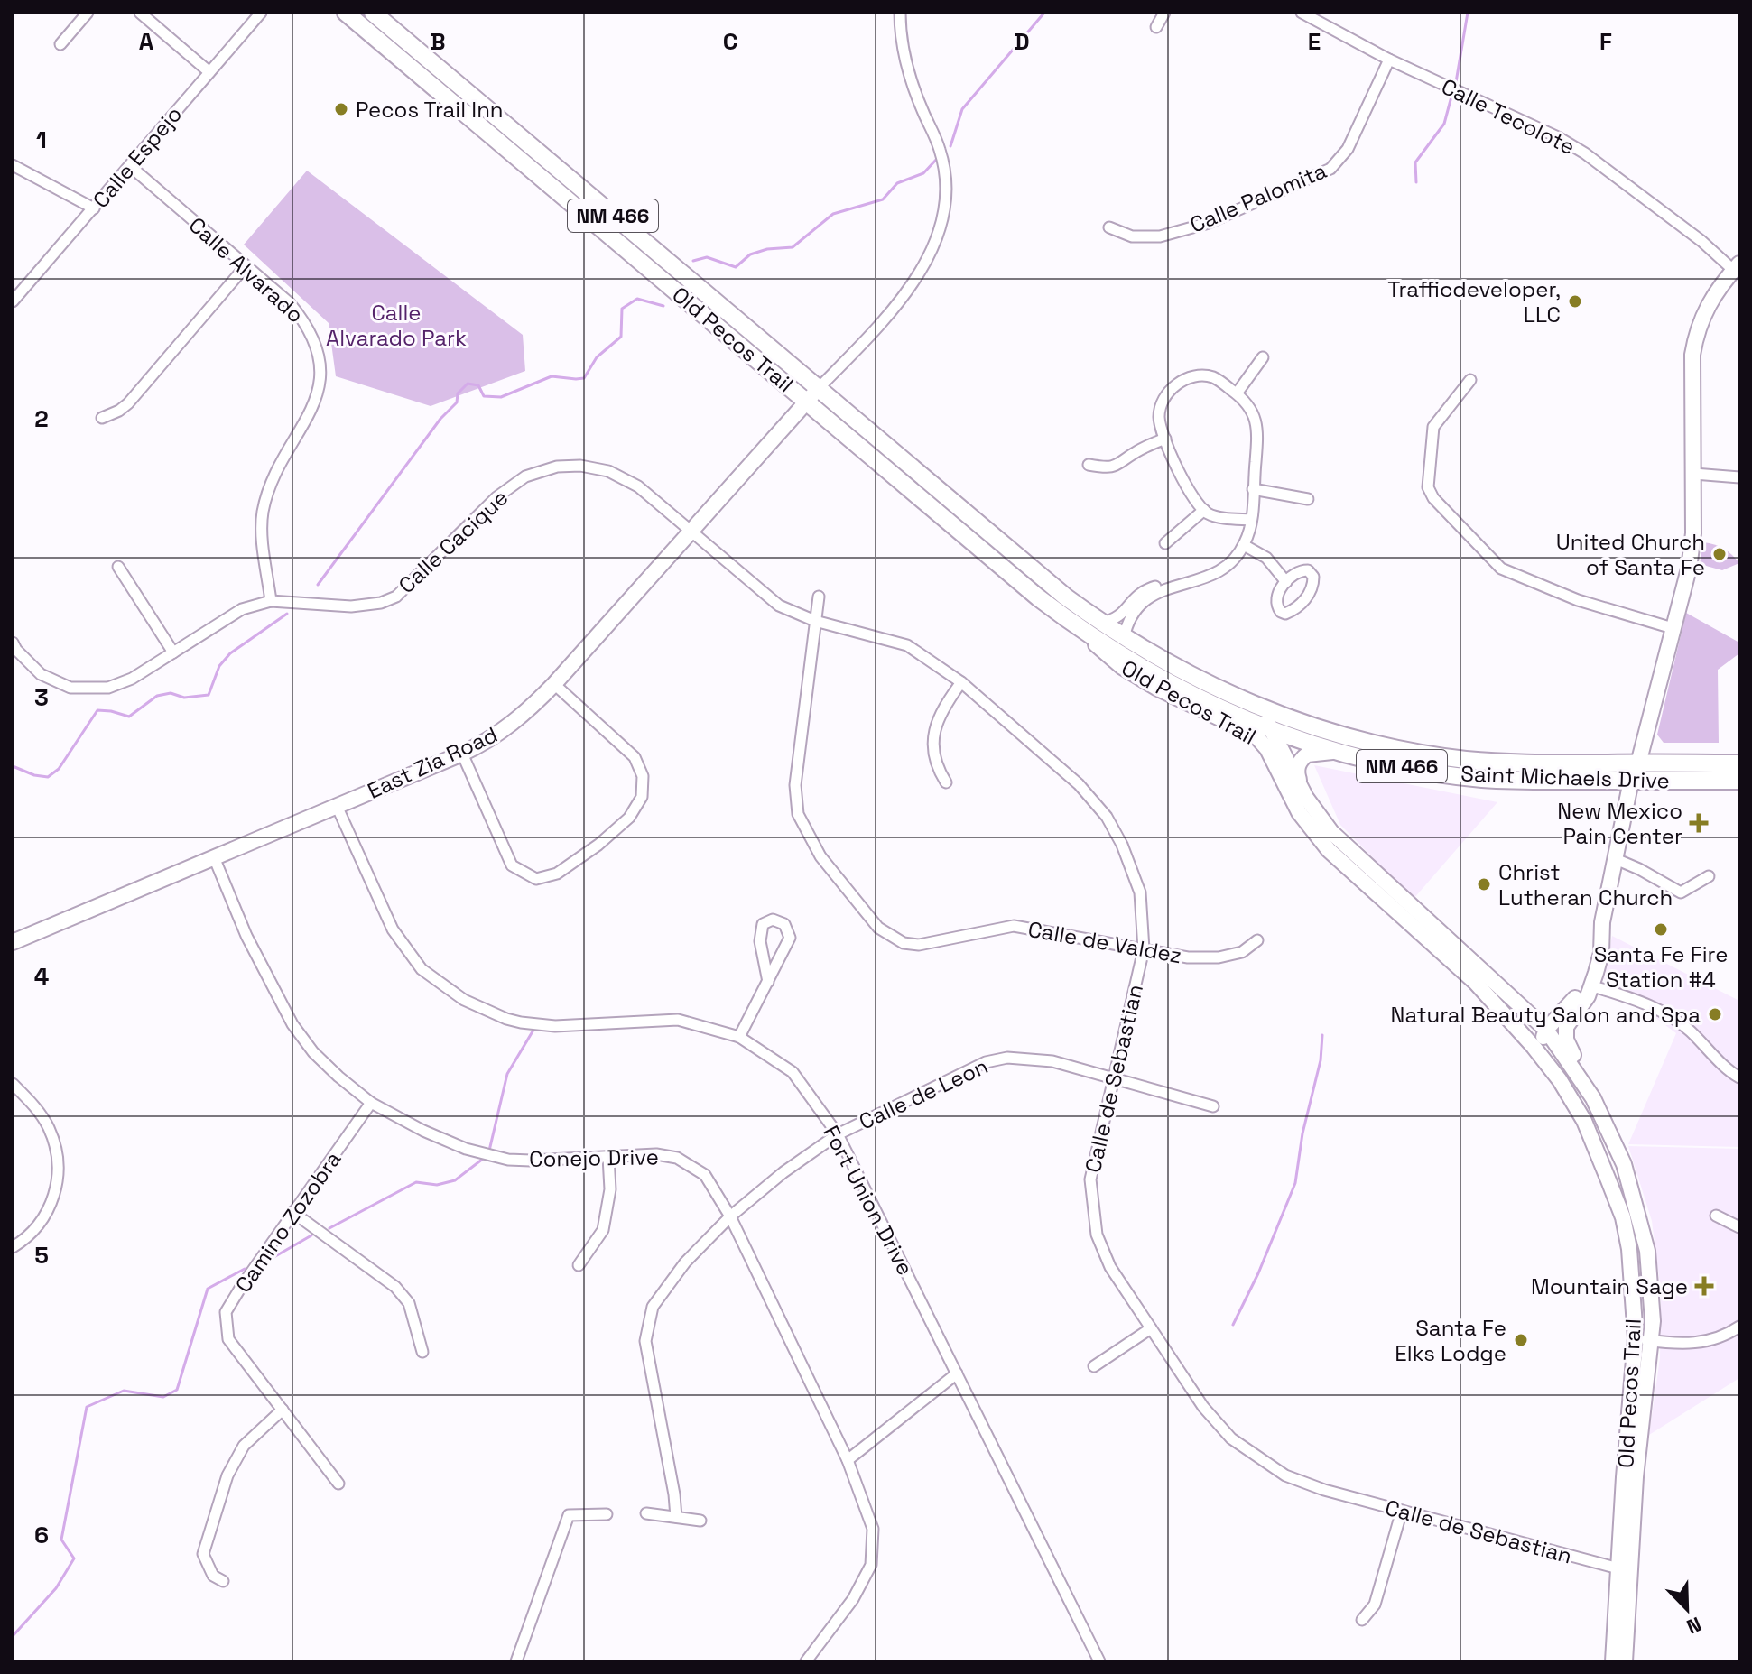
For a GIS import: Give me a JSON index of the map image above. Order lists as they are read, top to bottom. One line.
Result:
{"streets":{"main road":["NM 466","Old Pecos Trail","East Zia Road","Saint Michaels Drive"],"street":["Calle Tecolote","Calle Espejo","Calle Palomita","Calle Alvarado","Calle Cacique","Calle de Valdez","Calle de Sebastian","Calle de Leon","Conejo Drive","Fort Union Drive","Camino Zozobra"]},"crossings":[["Calle Tecolote","Calle Palomita"],["Calle Espejo","Calle Alvarado"],["Calle Alvarado","Calle Cacique"],["Old Pecos Trail","East Zia Road"],["Old Pecos Trail","Saint Michaels Drive"],["Old Pecos Trail","Calle de Sebastian"],["Calle Cacique","East Zia Road"],["Calle Cacique","Calle de Sebastian"],["East Zia Road","Calle de Sebastian"],["East Zia Road","Conejo Drive"],["East Zia Road","Fort Union Drive"],["Calle de Valdez","Calle de Sebastian"],["Calle de Sebastian","Calle de Leon"],["Calle de Leon","Conejo Drive"],["Calle de Leon","Fort Union Drive"],["Conejo Drive","Camino Zozobra"]],"parks":["Calle Alvarado Park"],"places":{"other":["Pecos Trail Inn","Trafficdeveloper, LLC","United Church of Santa Fe","Christ Lutheran Church","Santa Fe Fire Station #4","Natural Beauty Salon and Spa","Santa Fe Elks Lodge"],"health":["New Mexico Pain Center","Mountain Sage"]},"north":"bottom right","grid":{"columns":["A","B","C","D","E","F"],"rows":["1","2","3","4","5","6"]}}
